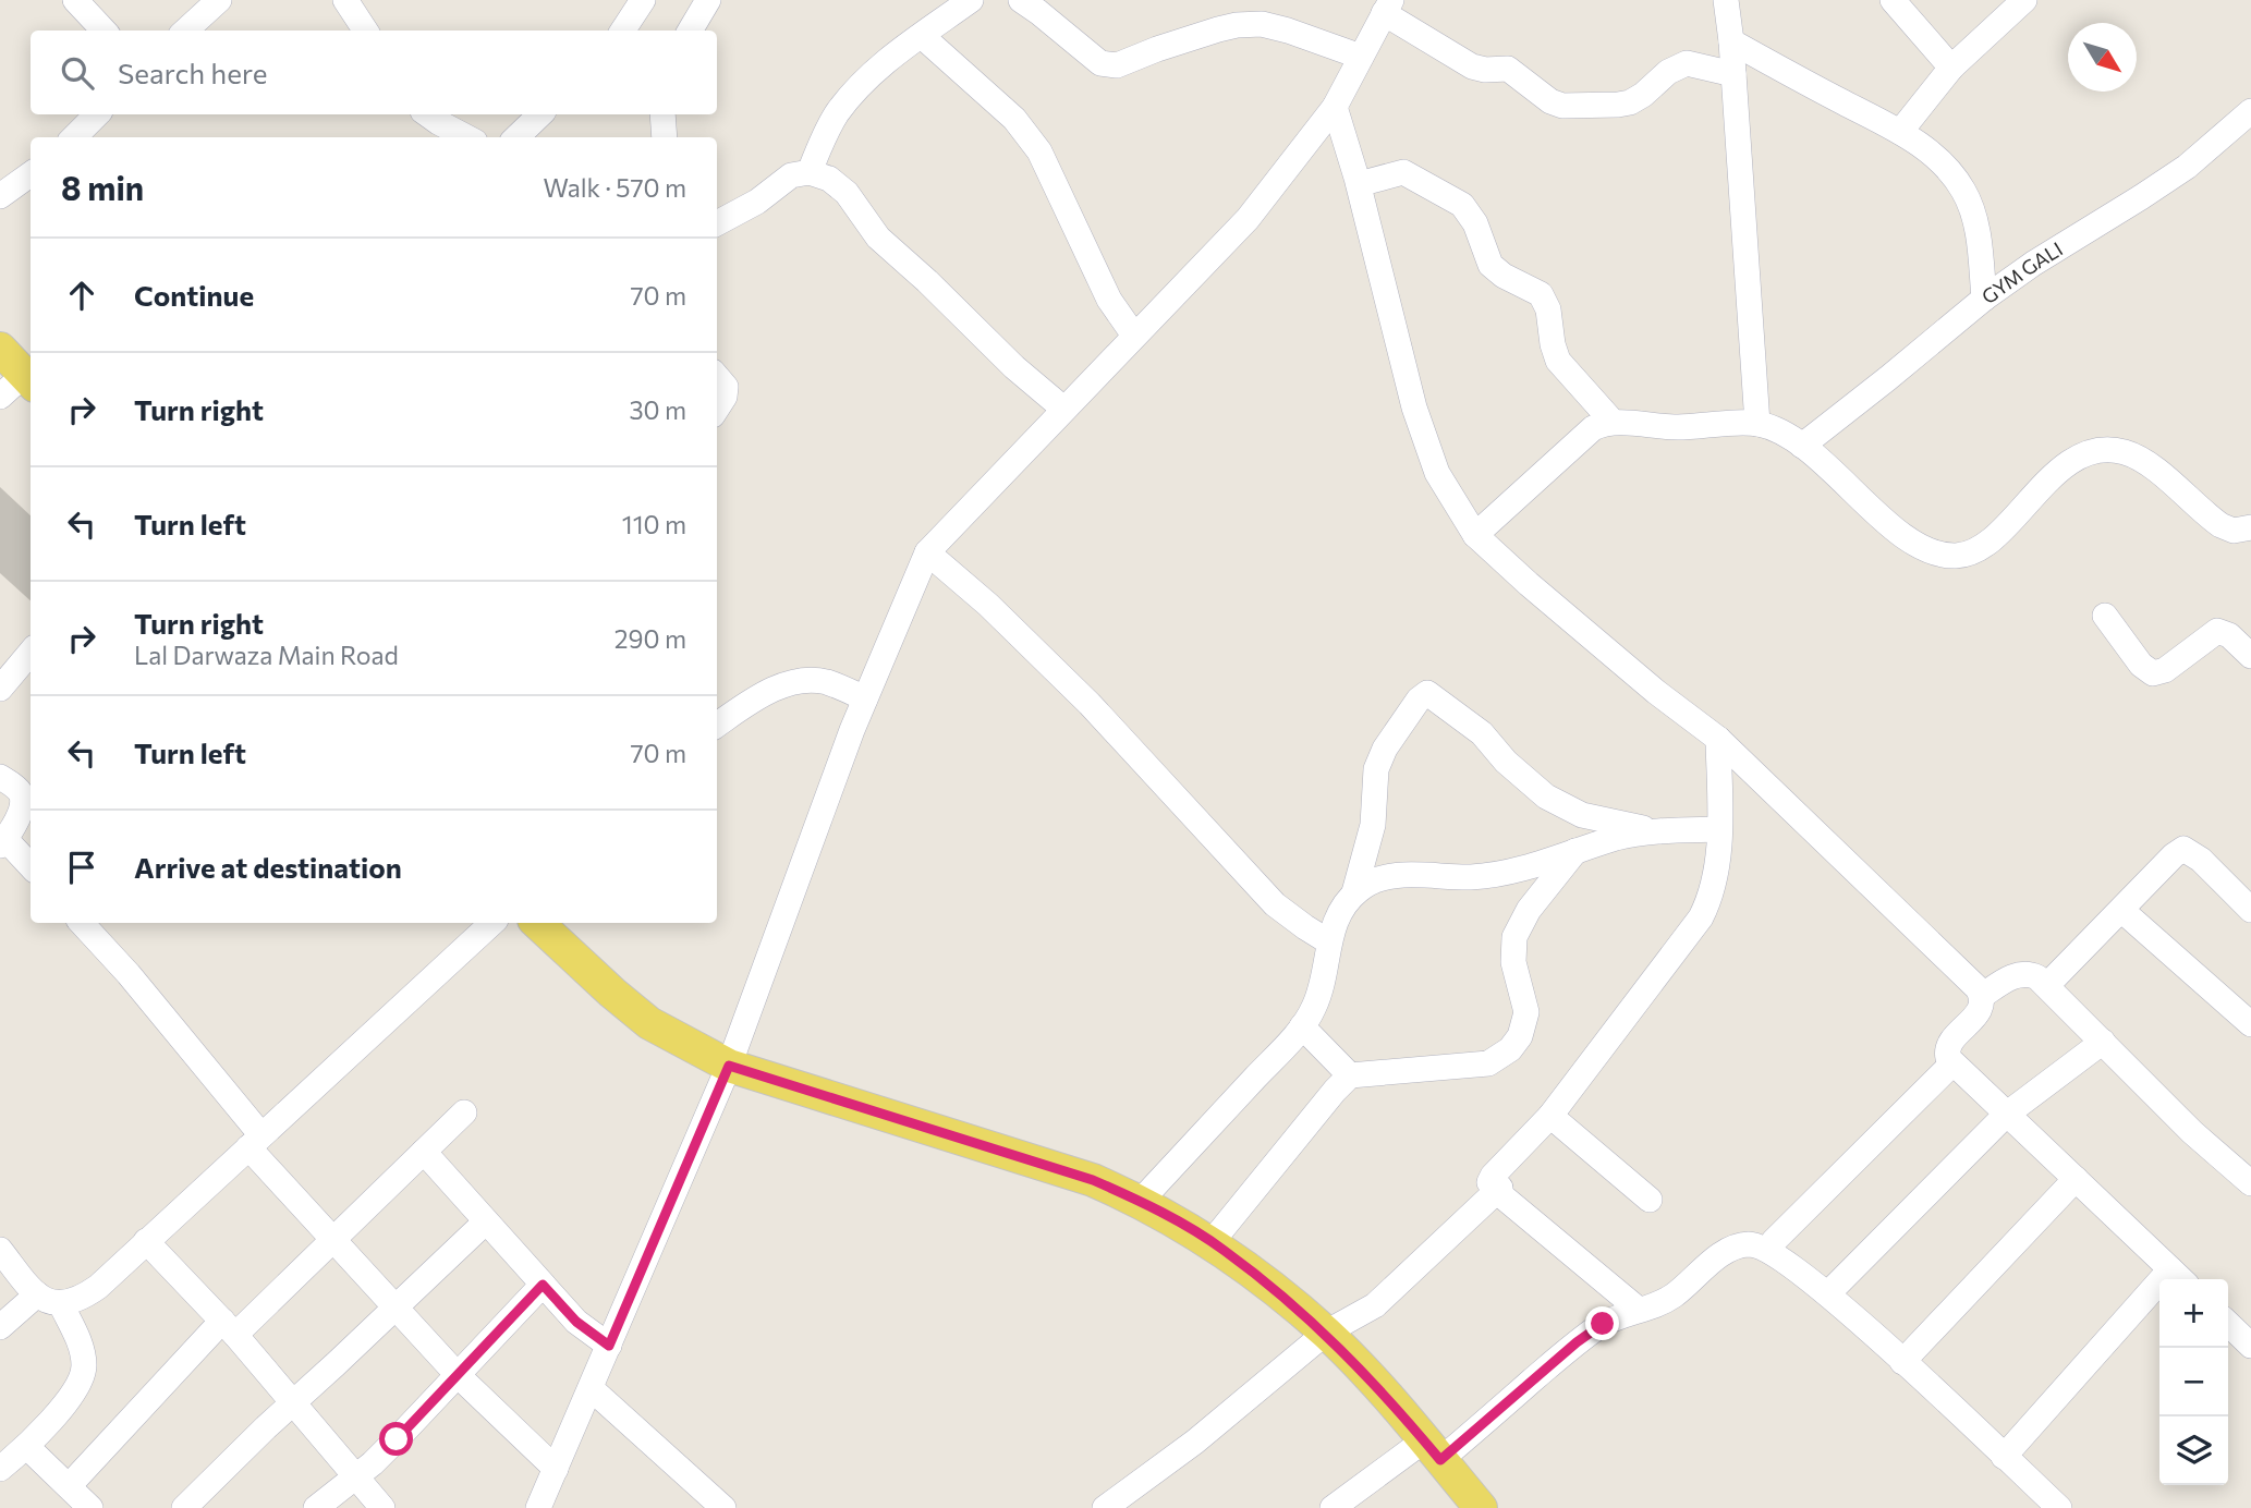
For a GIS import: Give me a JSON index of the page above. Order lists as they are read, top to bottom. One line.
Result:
{"streets":{"street":["GYM GALI"]},"north":"bottom right","page":{"search":"Search here","heading":["8 min","Walk · 570 m"],"list":[["Continue","70 m"],["Turn right","30 m"],["Turn left","110 m"],["Turn right","Lal Darwaza Main Road","290 m"],["Turn left","70 m"],"Arrive at destination"],"map_buttons":["+","−"]}}
